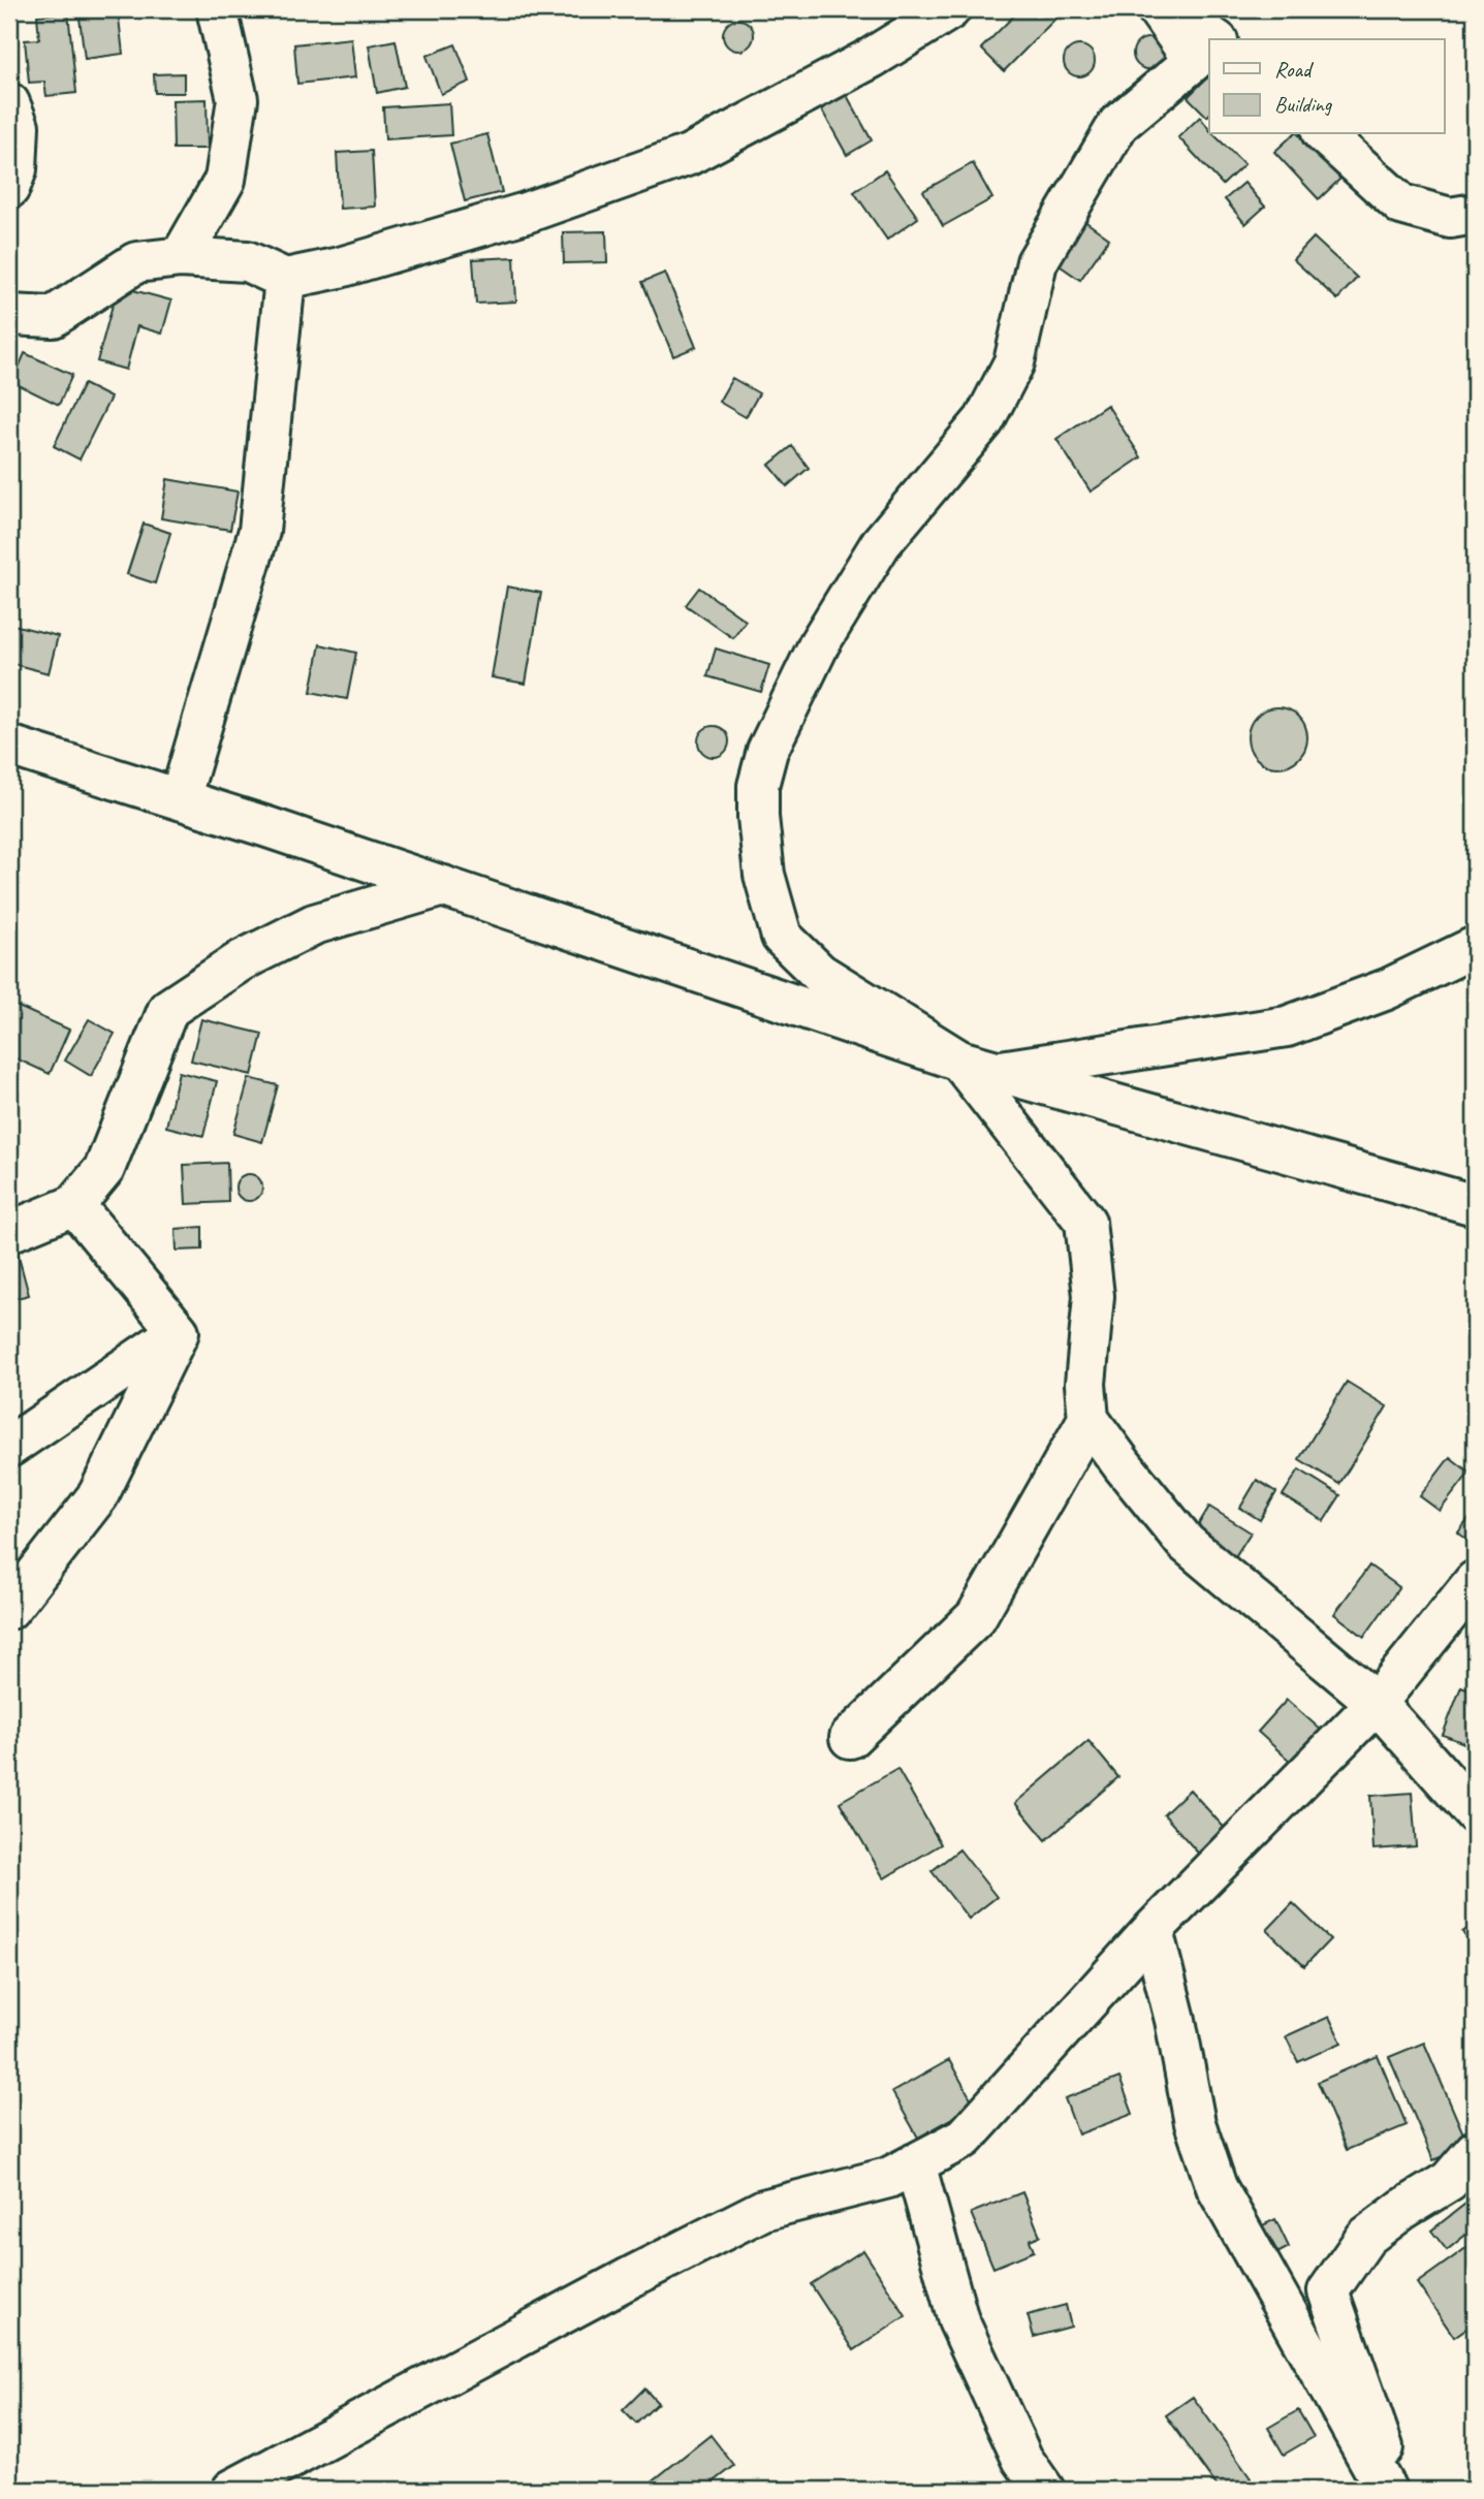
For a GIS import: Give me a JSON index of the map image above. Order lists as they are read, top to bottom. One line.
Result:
{"legend":["Road","Building"]}
